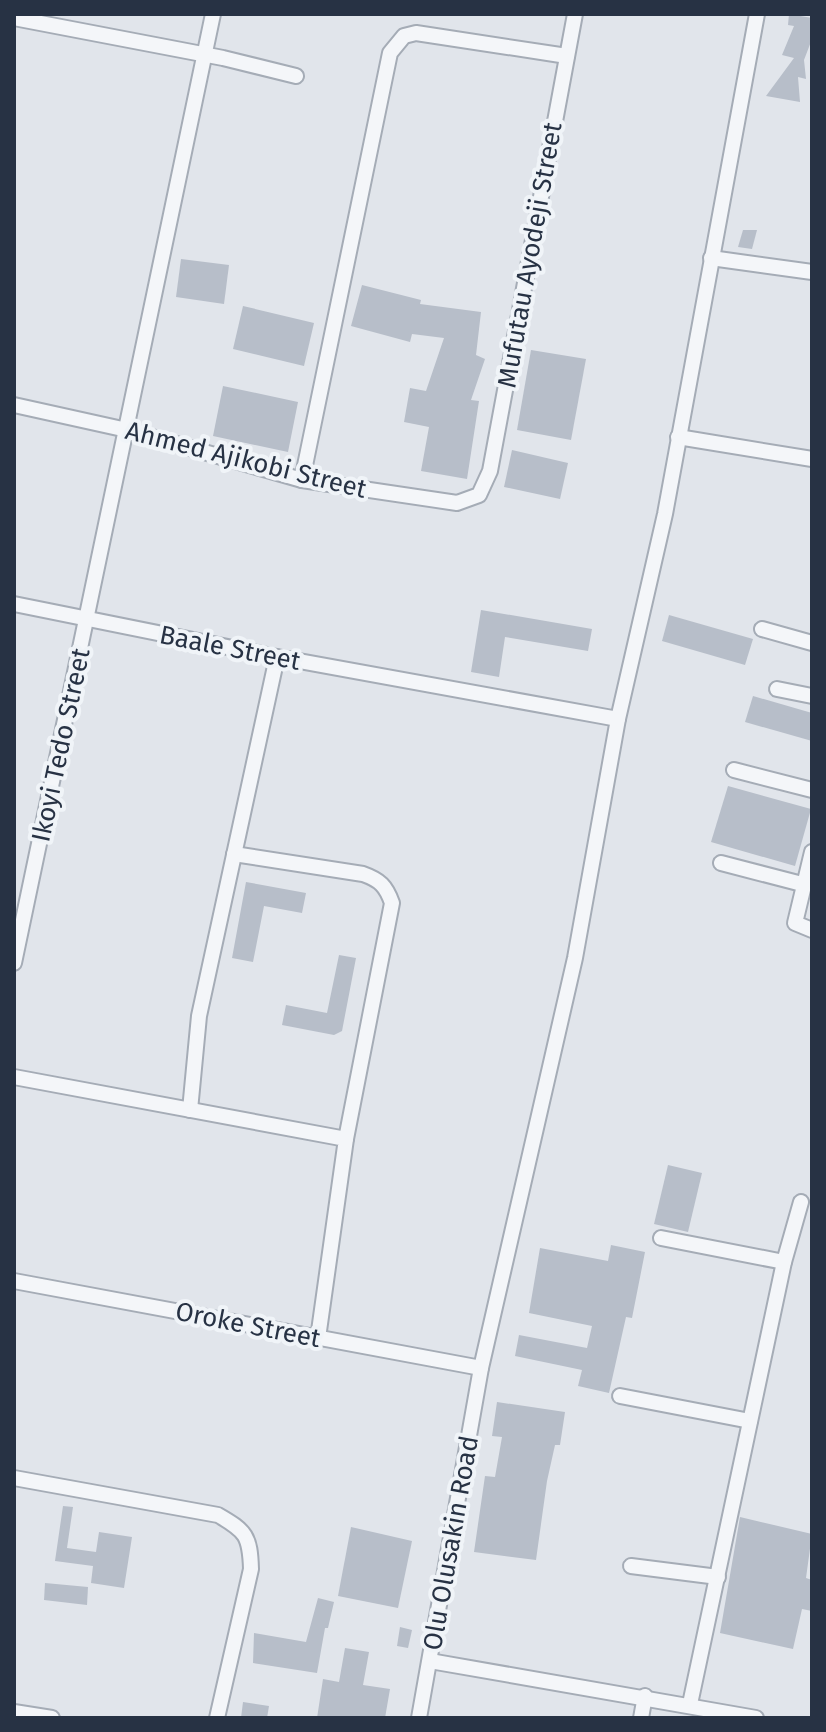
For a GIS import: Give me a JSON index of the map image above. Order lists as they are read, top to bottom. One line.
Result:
{"streets":{"street":["Mufutau Ayodeji Street","Ahmed Ajikobi Street","Baale Street","Ikoyi Tedo Street","Oroke Street","Olu Olusakin Road"]},"crossings":[["Mufutau Ayodeji Street","Ahmed Ajikobi Street"],["Ahmed Ajikobi Street","Ikoyi Tedo Street"],["Baale Street","Ikoyi Tedo Street"],["Baale Street","Olu Olusakin Road"],["Oroke Street","Olu Olusakin Road"]]}
